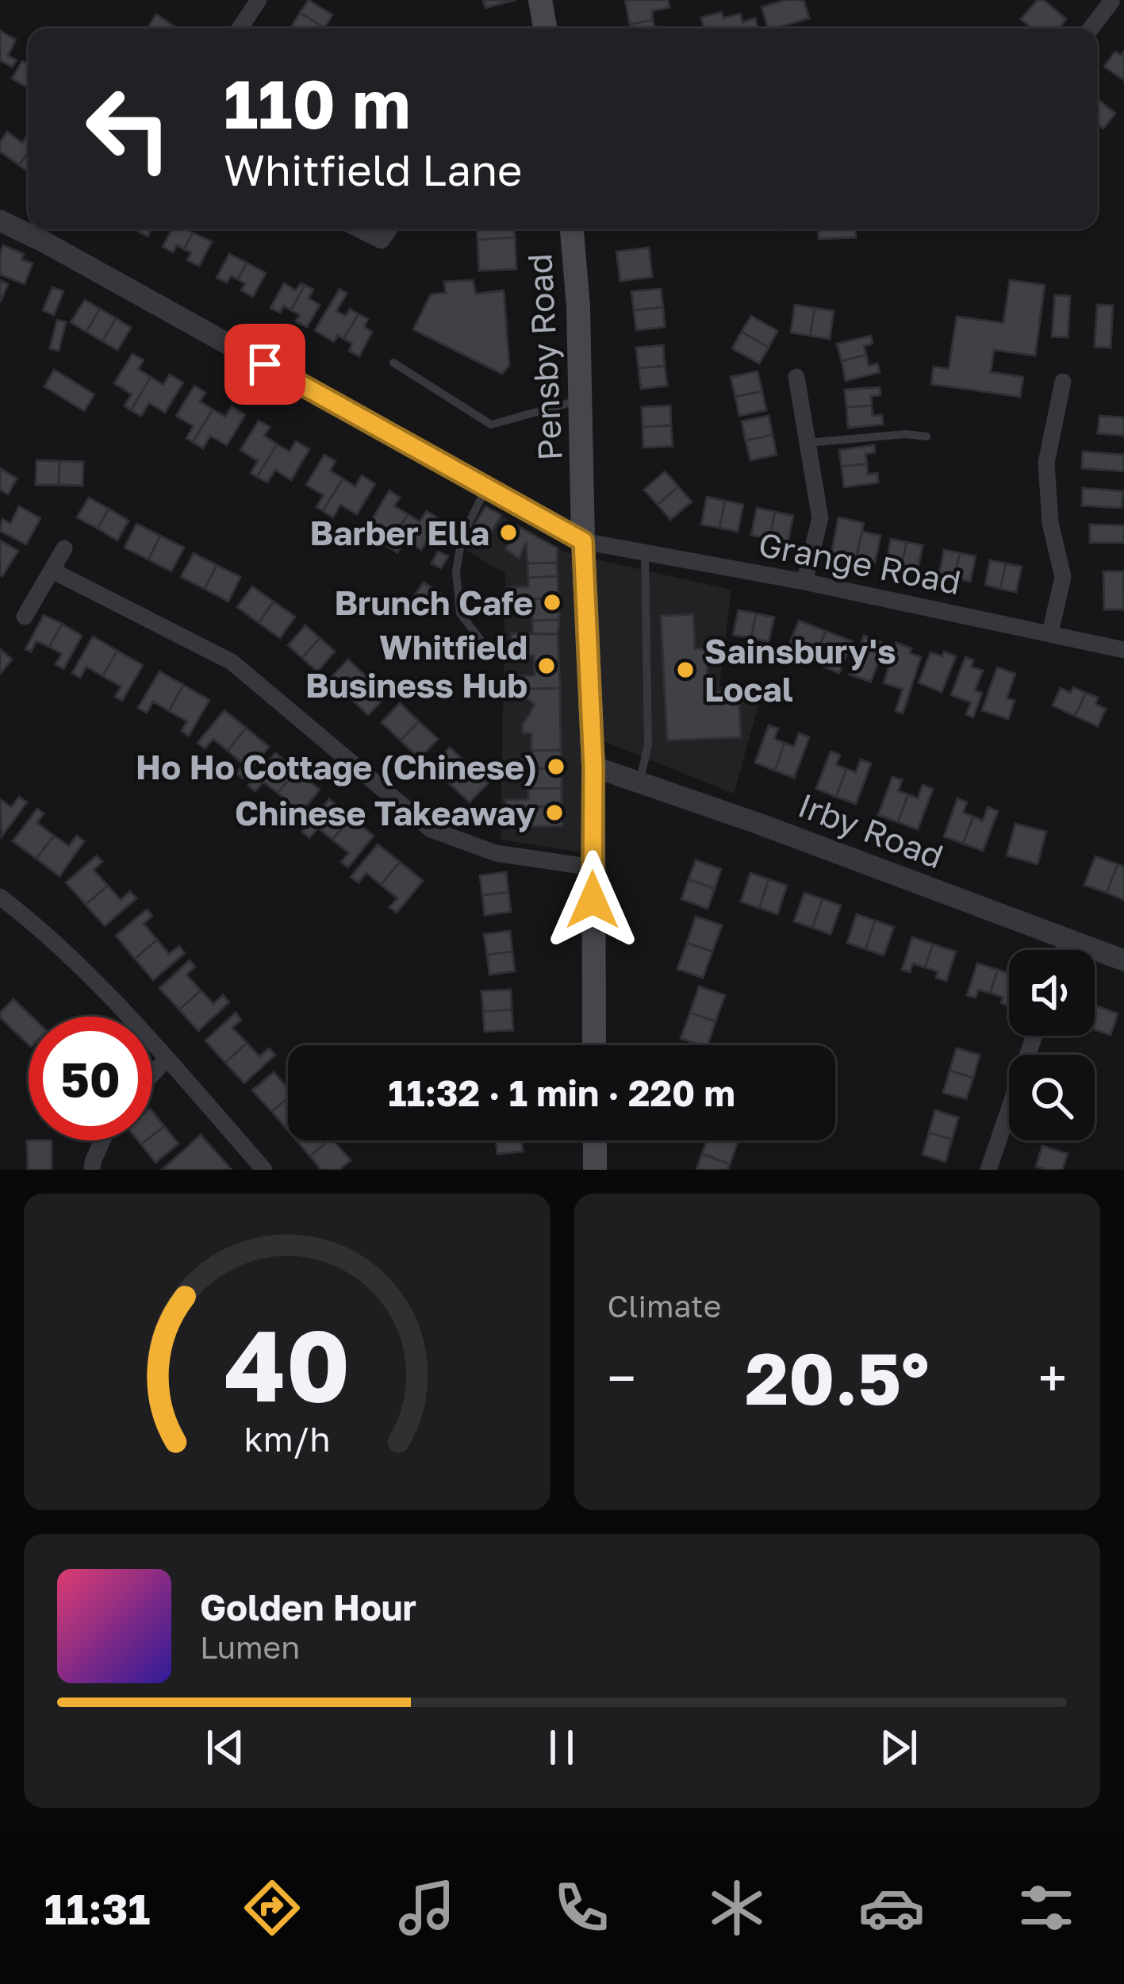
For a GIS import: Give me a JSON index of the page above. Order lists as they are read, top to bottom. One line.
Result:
{"streets":{"main road":["Pensby Road"],"street":["Grange Road","Irby Road"]},"crossings":[["Pensby Road","Grange Road"],["Pensby Road","Irby Road"]],"places":["Barber Ella","Brunch Cafe","Whitfield Business Hub","Sainsbury's Local","Ho Ho Cottage (Chinese)","Chinese Takeaway"],"page":{"turn":["110 m","Whitfield Lane"],"limit":"50","trip":"11:32 · 1 min · 220 m","tile":"Climate","heat":["−","20.5°","+"],"song":["Golden Hour","Lumen"],"tabs":"11:31","gauge":["40","km/h"]}}
